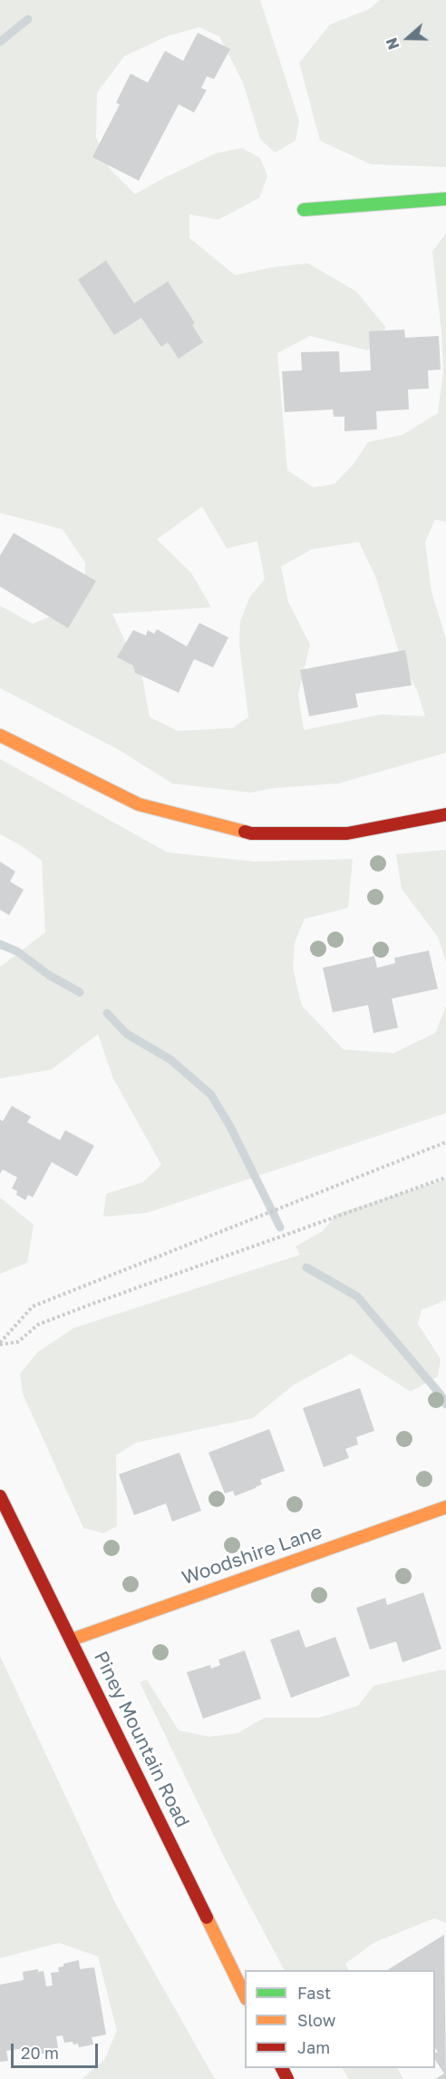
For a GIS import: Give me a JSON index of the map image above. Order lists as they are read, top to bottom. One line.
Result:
{"streets":{"street":["Woodshire Lane","Piney Mountain Road"]},"crossings":[["Woodshire Lane","Piney Mountain Road"]],"legend":["Fast","Slow","Jam"],"scale_bar":"20 m","north":"left"}
